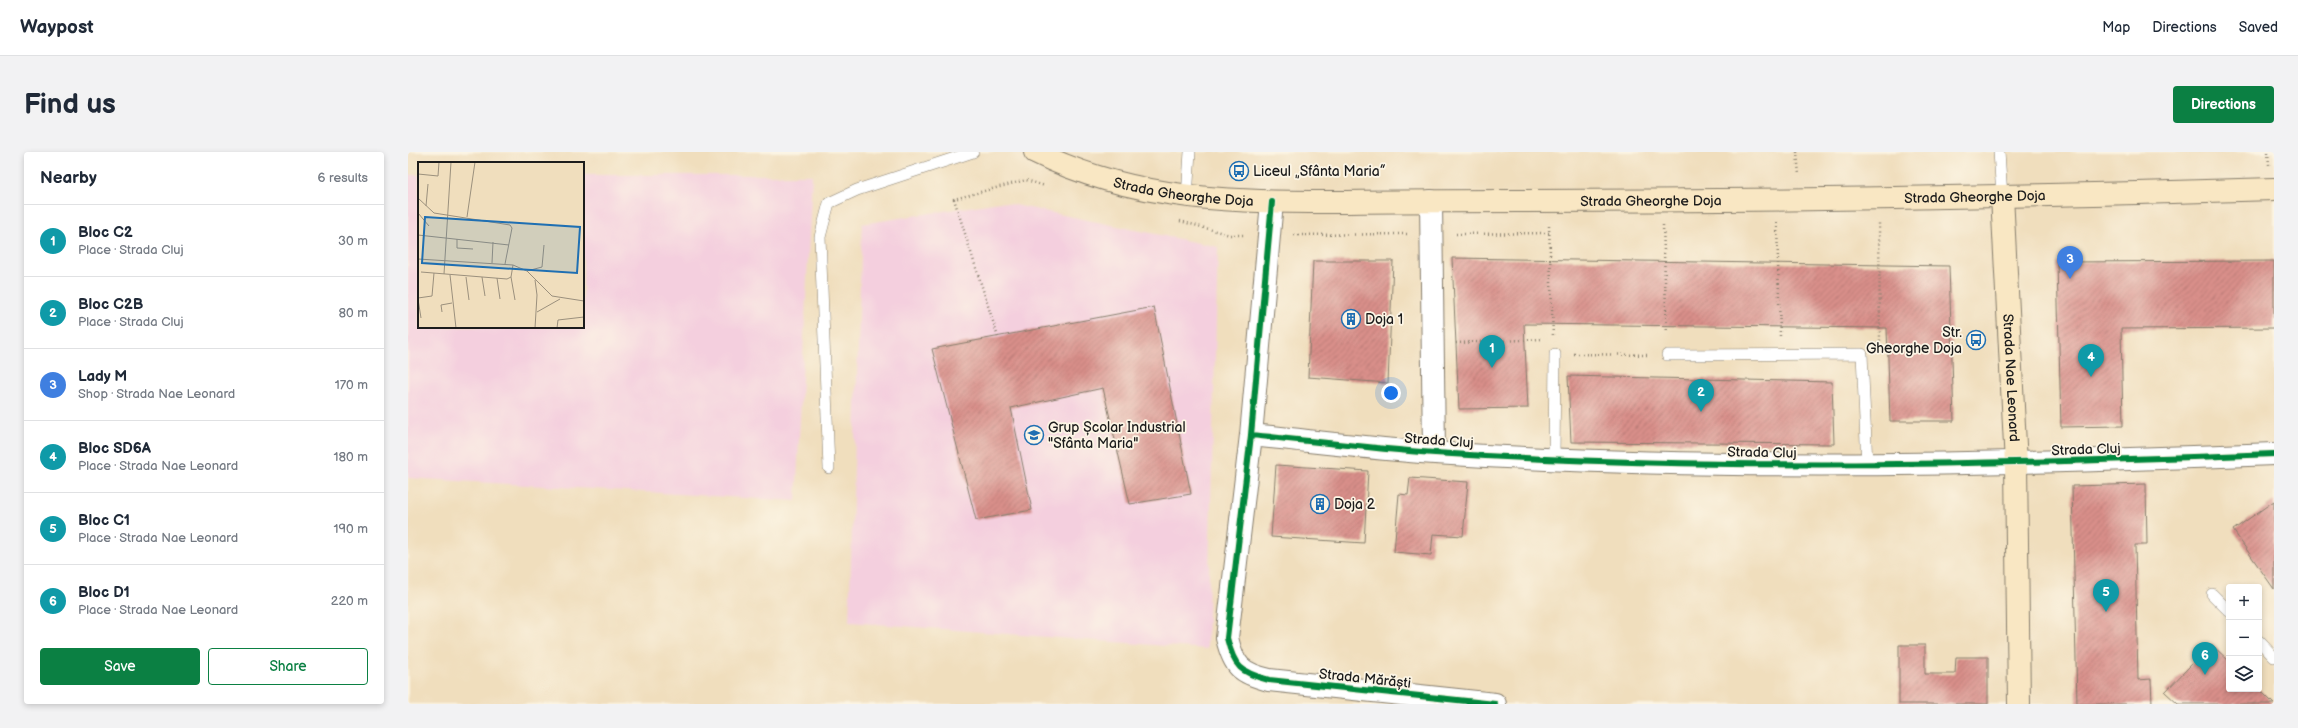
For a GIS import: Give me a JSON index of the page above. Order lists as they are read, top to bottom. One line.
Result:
{"streets":{"main road":["Strada Gheorghe Doja","Strada Nae Leonard"],"street":["Strada Cluj","Strada Mărăști"]},"crossings":[["Strada Gheorghe Doja","Strada Nae Leonard"],["Strada Gheorghe Doja","Strada Cluj"],["Strada Nae Leonard","Strada Cluj"],["Strada Cluj","Strada Mărăști"]],"places":{"bus stop":["Liceul „Sfânta Maria”","Str. Gheorghe Doja"],"building":["Doja 1","Doja 2"],"school or university":["Grup Școlar Industrial \"Sfânta Maria\""]},"page":{"header":"Waypost","nav":["Map","Directions","Saved"],"buttons":["Directions",["Save","Share"]],"title":"Find us","heading":["Nearby","6 results"],"list":[{"mark":"1","name":"Bloc C2","note":"Place · Strada Cluj","value":"30 m"},{"mark":"2","name":"Bloc C2B","note":"Place · Strada Cluj","value":"80 m"},{"mark":"3","name":"Lady M","note":"Shop · Strada Nae Leonard","value":"170 m"},{"mark":"4","name":"Bloc SD6A","note":"Place · Strada Nae Leonard","value":"180 m"},{"mark":"5","name":"Bloc C1","note":"Place · Strada Nae Leonard","value":"190 m"},{"mark":"6","name":"Bloc D1","note":"Place · Strada Nae Leonard","value":"220 m"}],"pins":["3","1","4","2","5","6"],"map_buttons":["+","−"]}}
